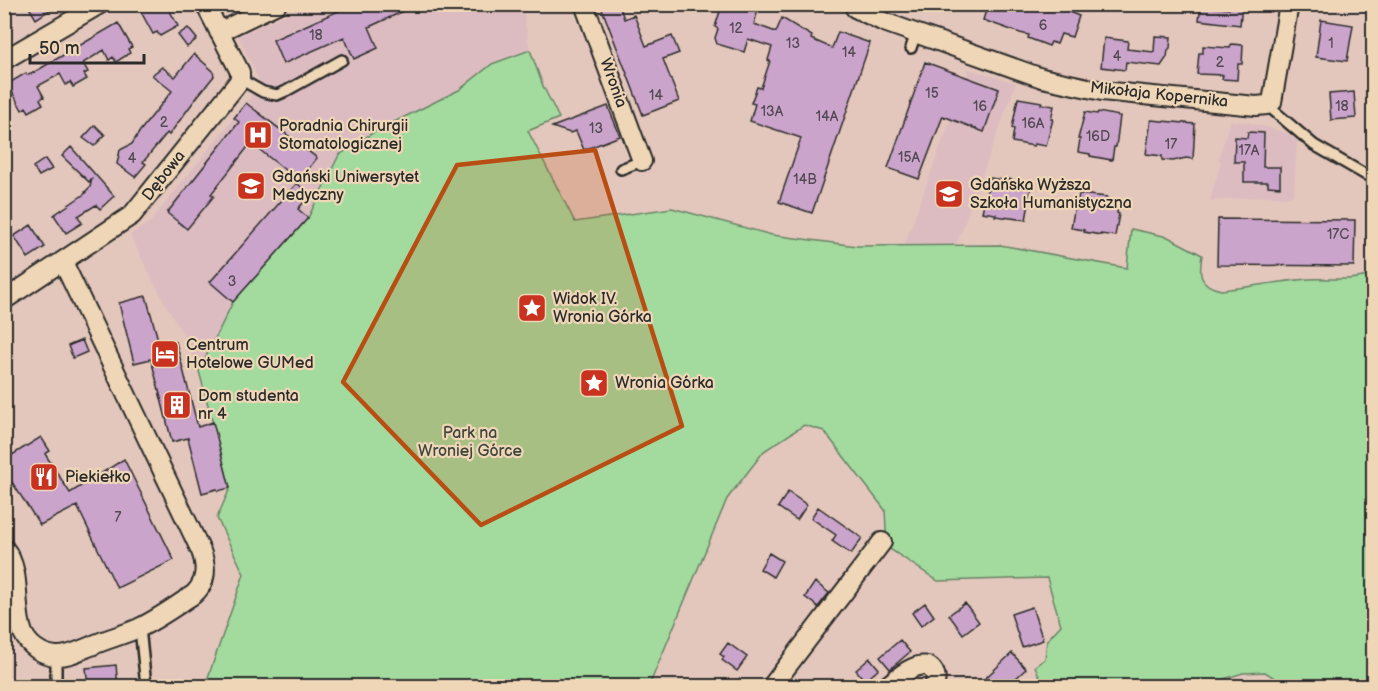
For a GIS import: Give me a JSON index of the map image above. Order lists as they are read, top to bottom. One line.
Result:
{"streets":{"street":["Wronia","Mikołaja Kopernika","Dębowa"]},"parks":["Park na Wroniej Górce"],"places":{"hospital":["Poradnia Chirurgii Stomatologicznej"],"school or university":["Gdański Uniwersytet Medyczny","Gdańska Wyższa Szkoła Humanistyczna"],"place":["Widok IV. Wronia Górka","Wronia Górka"],"hotel":["Centrum Hotelowe GUMed"],"building":["Dom studenta nr 4"],"restaurant":["Piekiełko"]},"house_numbers":["6","12","18","13","1","14","4","2","15","14","16","18","13A","14A","2","16A","13","16D","17","17A","15A","4","14B","17C","3","7"],"scale_bar":"50 m"}
